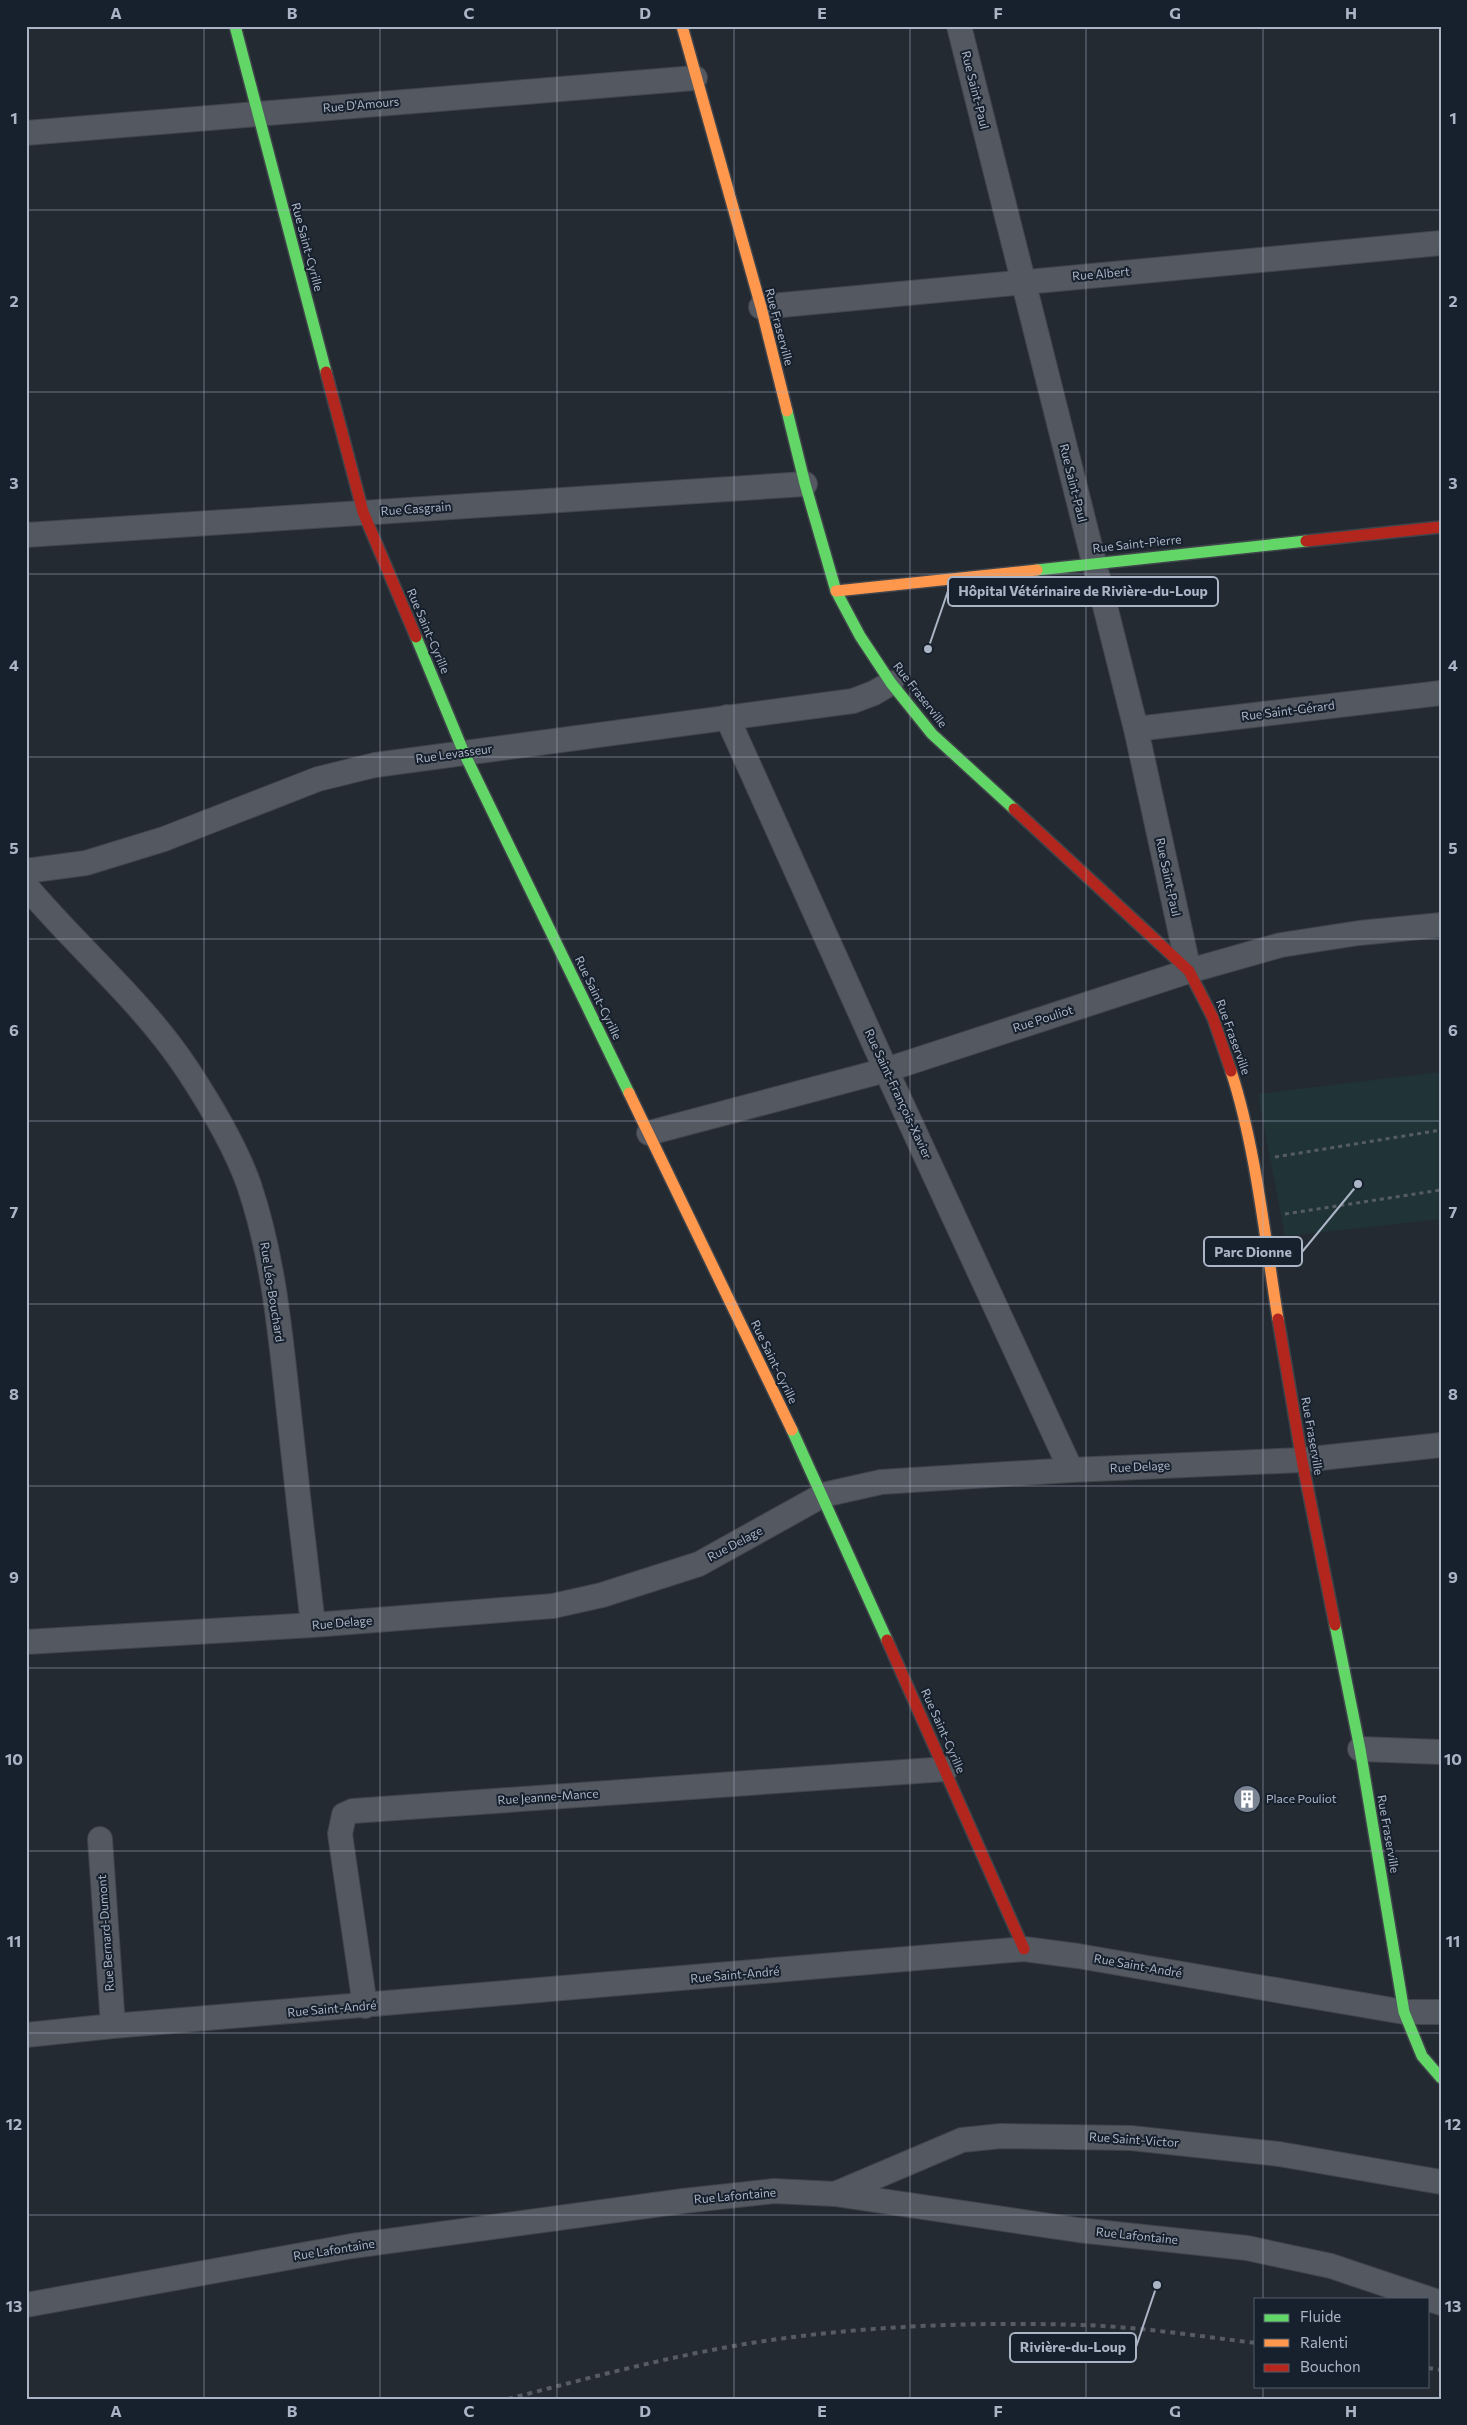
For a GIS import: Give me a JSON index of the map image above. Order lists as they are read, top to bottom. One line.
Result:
{"streets":{"street":["Rue Saint-Paul","Rue D'Amours","Rue Saint-Cyrille","Rue Albert","Rue Fraserville","Rue Casgrain","Rue Saint-Pierre","Rue Saint-Gérard","Rue Levasseur","Rue Pouliot","Rue Saint-François-Xavier","Rue Léo-Bouchard","Rue Delage","Rue Jeanne-Mance","Rue Bernard-Dumont","Rue Saint-André","Rue Saint-Victor","Rue Lafontaine"]},"crossings":[["Rue Saint-Paul","Rue Albert"],["Rue Saint-Paul","Rue Fraserville"],["Rue Saint-Paul","Rue Saint-Pierre"],["Rue Saint-Paul","Rue Saint-Gérard"],["Rue Saint-Paul","Rue Pouliot"],["Rue D'Amours","Rue Saint-Cyrille"],["Rue D'Amours","Rue Fraserville"],["Rue Saint-Cyrille","Rue Casgrain"],["Rue Saint-Cyrille","Rue Levasseur"],["Rue Saint-Cyrille","Rue Pouliot"],["Rue Saint-Cyrille","Rue Delage"],["Rue Saint-Cyrille","Rue Jeanne-Mance"],["Rue Saint-Cyrille","Rue Saint-André"],["Rue Albert","Rue Fraserville"],["Rue Fraserville","Rue Casgrain"],["Rue Fraserville","Rue Saint-Pierre"],["Rue Fraserville","Rue Levasseur"],["Rue Fraserville","Rue Pouliot"],["Rue Fraserville","Rue Delage"],["Rue Fraserville","Rue Saint-André"],["Rue Levasseur","Rue Saint-François-Xavier"],["Rue Pouliot","Rue Saint-François-Xavier"],["Rue Saint-François-Xavier","Rue Delage"],["Rue Léo-Bouchard","Rue Delage"],["Rue Jeanne-Mance","Rue Saint-André"],["Rue Bernard-Dumont","Rue Saint-André"],["Rue Saint-Victor","Rue Lafontaine"]],"places":{"other":["Hôpital Vétérinaire de Rivière-du-Loup","Parc Dionne","Rivière-du-Loup"],"building":["Place Pouliot"]},"legend":["Fluide","Ralenti","Bouchon"],"grid":{"columns":["A","B","C","D","E","F","G","H"],"rows":["1","2","3","4","5","6","7","8","9","10","11","12","13"]}}
